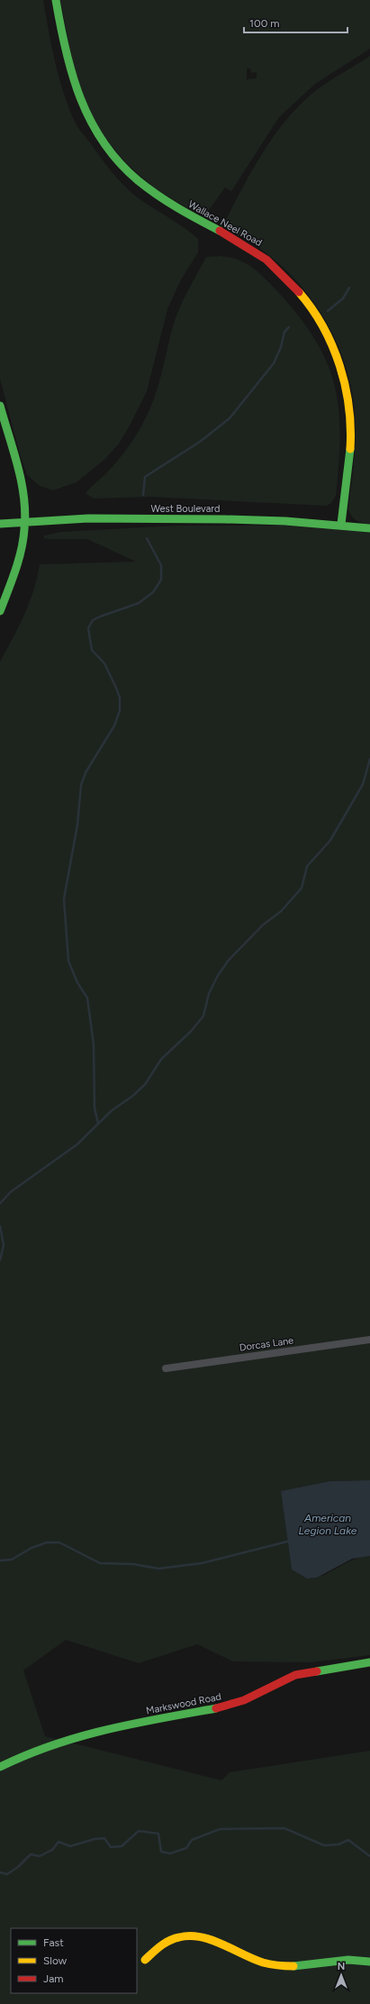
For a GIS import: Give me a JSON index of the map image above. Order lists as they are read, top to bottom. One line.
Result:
{"streets":{"main road":["Wallace Neel Road","West Boulevard","Markswood Road"],"street":["Dorcas Lane"]},"crossings":[["Wallace Neel Road","West Boulevard"]],"water":["American Legion Lake"],"legend":["Fast","Slow","Jam"],"scale_bar":"100 m","north":"top"}
